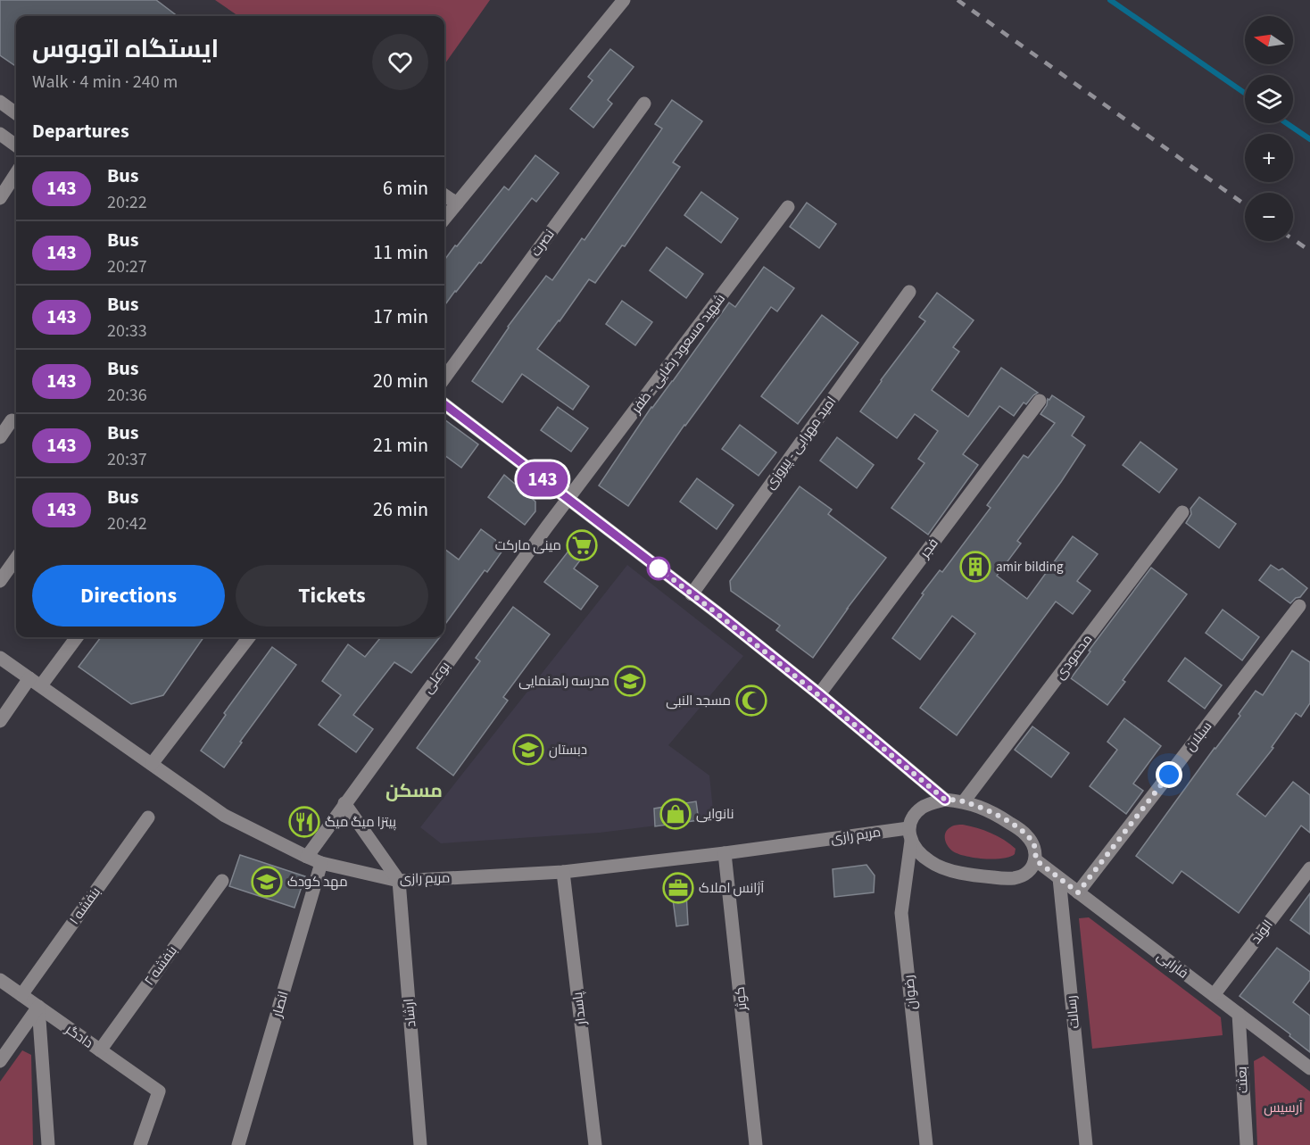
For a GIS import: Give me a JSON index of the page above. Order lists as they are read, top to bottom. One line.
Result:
{"streets":{"street":["نصرت","شهید مسعود رضایی - ظفر","امید مهرابی - پیروزی","فجر","محمودی","بوعلی","سبلان","مریم رازی","بنفشه ۱","الوند","فارابی","بنفشه ۲","رضوان","کوثر","انصار","پاسدار","رسالت","ارشاد","دادگر","بعثت"]},"crossings":[["شهید مسعود رضایی - ظفر","بوعلی"],["بوعلی","مریم رازی"],["سبلان","فارابی"],["مریم رازی","رضوان"],["مریم رازی","کوثر"],["مریم رازی","انصار"],["مریم رازی","پاسدار"],["مریم رازی","ارشاد"],["بنفشه ۱","دادگر"],["الوند","فارابی"],["فارابی","رسالت"],["فارابی","بعثت"],["بنفشه ۲","دادگر"]],"districts":["مسکن"],"parks":["آرسیس"],"places":{"supermarket":["مینی مارکت"],"building":["amir bilding"],"school or university":["مدرسه راهنمایی","دبستان","مهد کودک"],"mosque":["مسجد النبی"],"shop":["نانوایی"],"restaurant":["پیتزا میگ میگ"],"office":["آژانس املاک"]},"lines":["bus line 143"],"north":"left","page":{"on_map":"143","map_buttons":["+","−"],"heading":[["ایستگاه اتوبوس","Walk · 4 min · 240 m"],"Departures"],"list":[{"mark":"143","name":"Bus","note":"20:22","value":"6 min"},{"mark":"143","name":"Bus","note":"20:27","value":"11 min"},{"mark":"143","name":"Bus","note":"20:33","value":"17 min"},{"mark":"143","name":"Bus","note":"20:36","value":"20 min"},{"mark":"143","name":"Bus","note":"20:37","value":"21 min"},{"mark":"143","name":"Bus","note":"20:42","value":"26 min"}],"buttons":["Directions","Tickets"]}}
